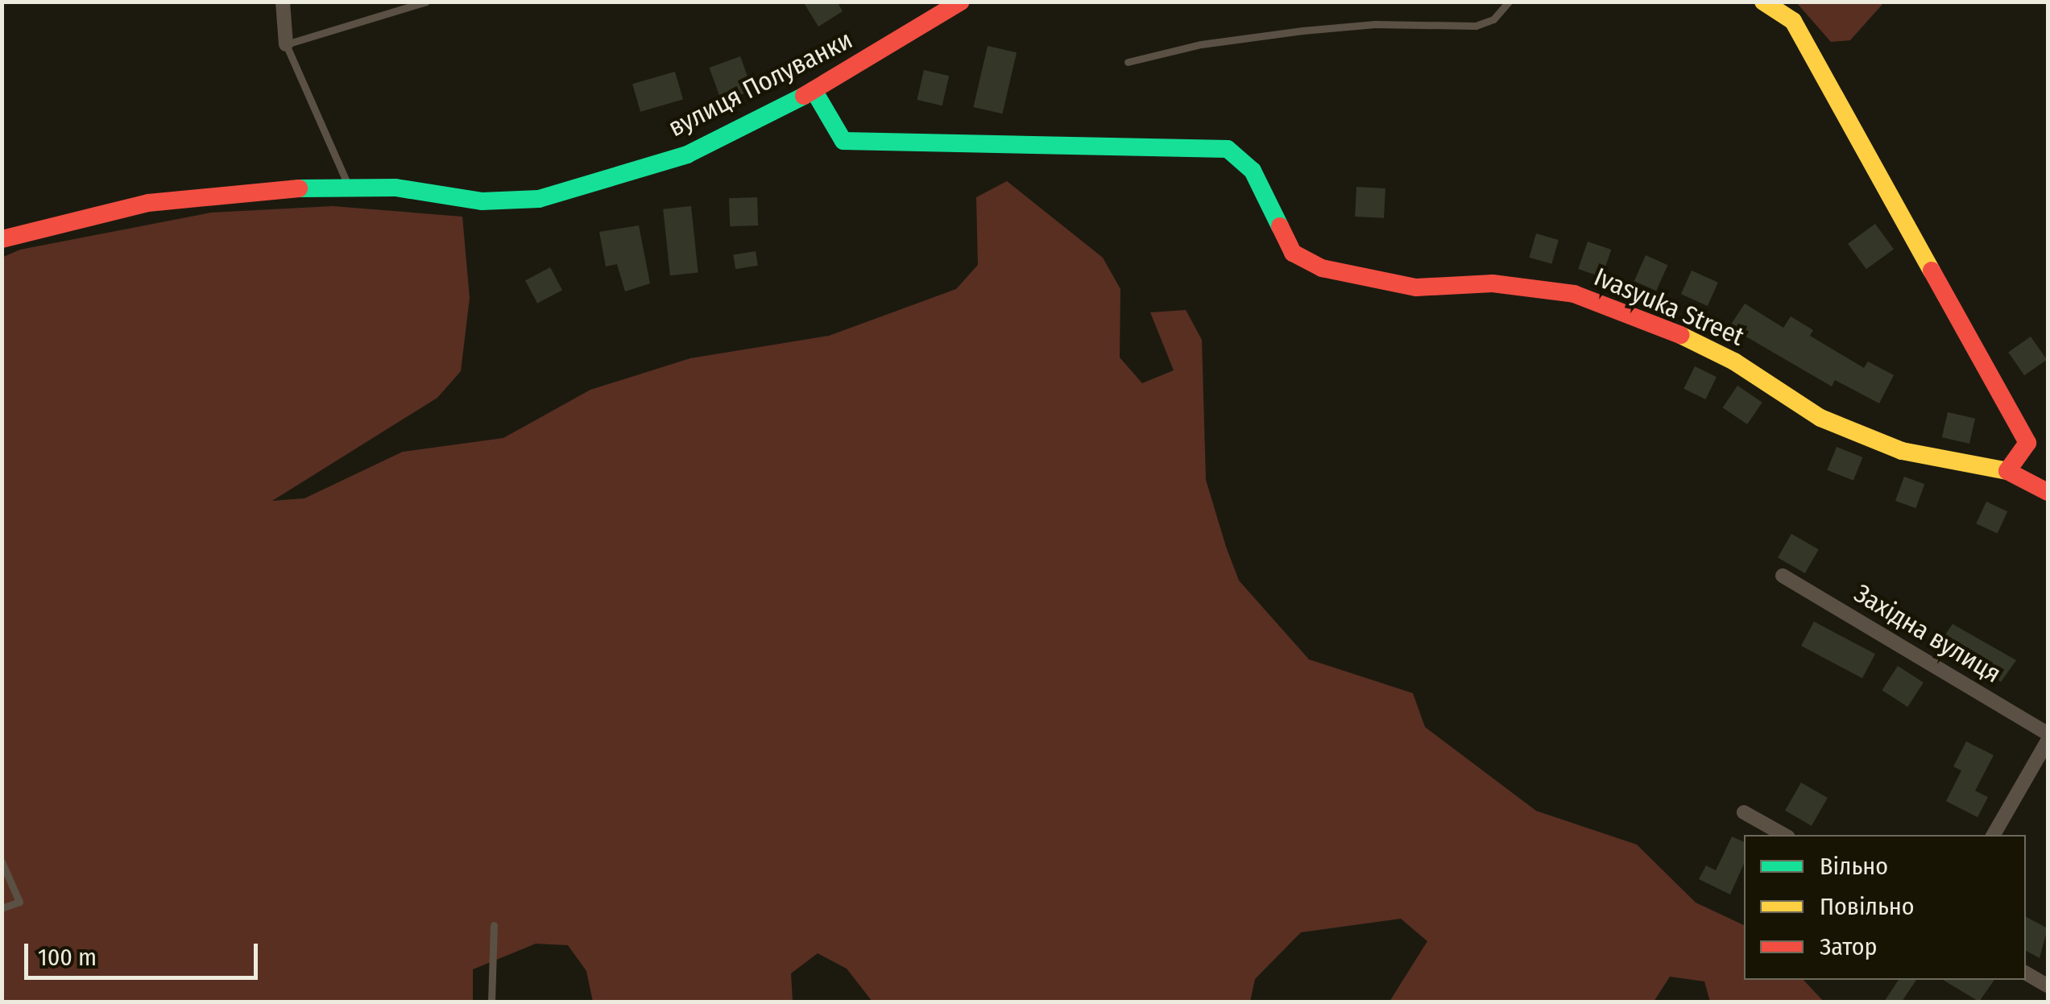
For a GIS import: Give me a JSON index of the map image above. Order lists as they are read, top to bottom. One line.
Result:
{"streets":{"street":["вулиця Полуванки","Ivasyuka Street","Західна вулиця"]},"crossings":[["вулиця Полуванки","Ivasyuka Street"]],"legend":["Вільно","Повільно","Затор"],"scale_bar":"100 m"}
